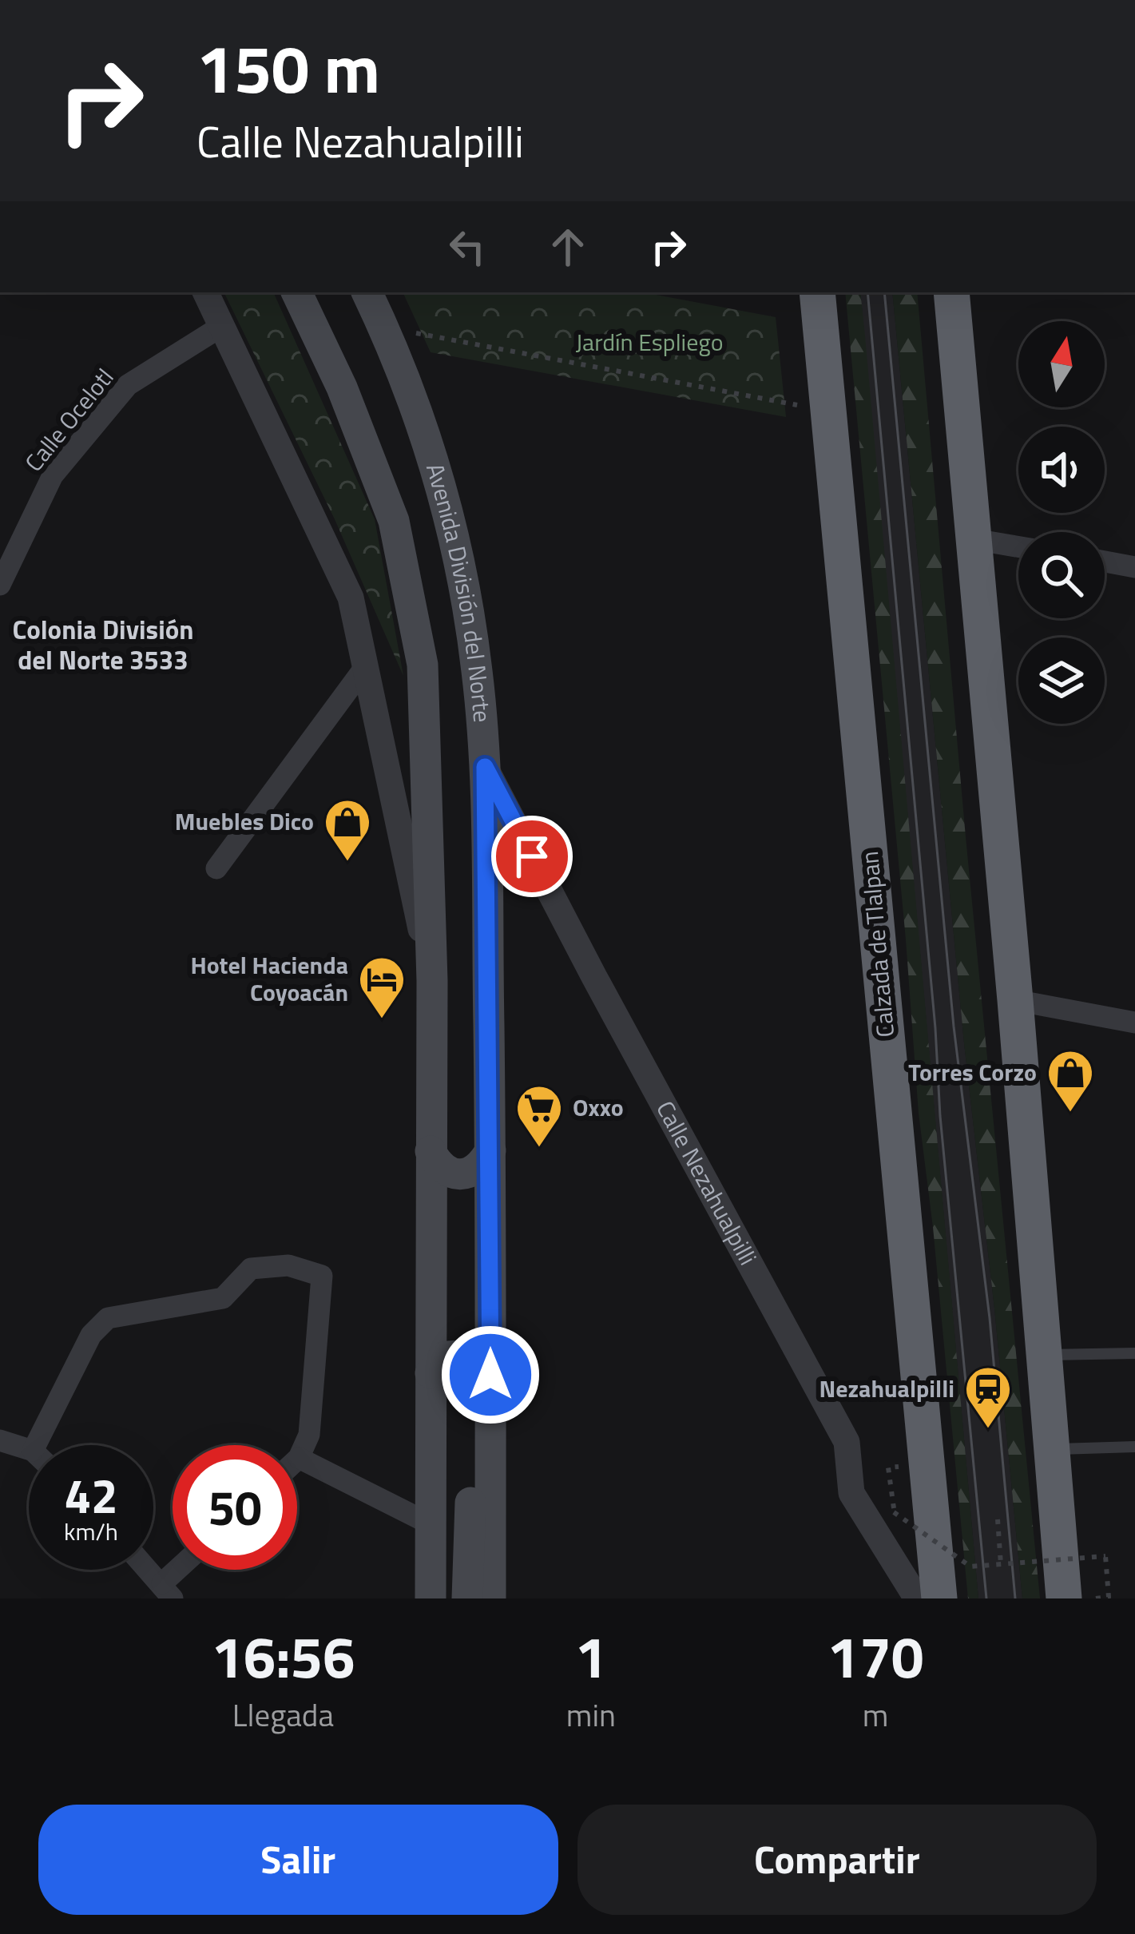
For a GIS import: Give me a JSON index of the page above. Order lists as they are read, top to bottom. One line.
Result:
{"streets":{"highway":["Calzada de Tlalpan"],"main road":["Avenida División del Norte"],"street":["Calle Ocelotl","Calle Nezahualpilli"]},"crossings":[["Calle Ocelotl","Avenida División del Norte"],["Avenida División del Norte","Calle Nezahualpilli"]],"districts":["Colonia División del Norte 3533"],"parks":["Jardín Espliego"],"places":{"shop":["Muebles Dico","Torres Corzo"],"hotel":["Hotel Hacienda Coyoacán"],"supermarket":["Oxxo"],"station":["Nezahualpilli"]},"north":"top","page":{"turn":["150 m","Calle Nezahualpilli"],"speed":"42 km/h","limit":"50","eta":["16:56","Llegada","1","min","170","m"],"buttons":["Salir","Compartir"]}}
